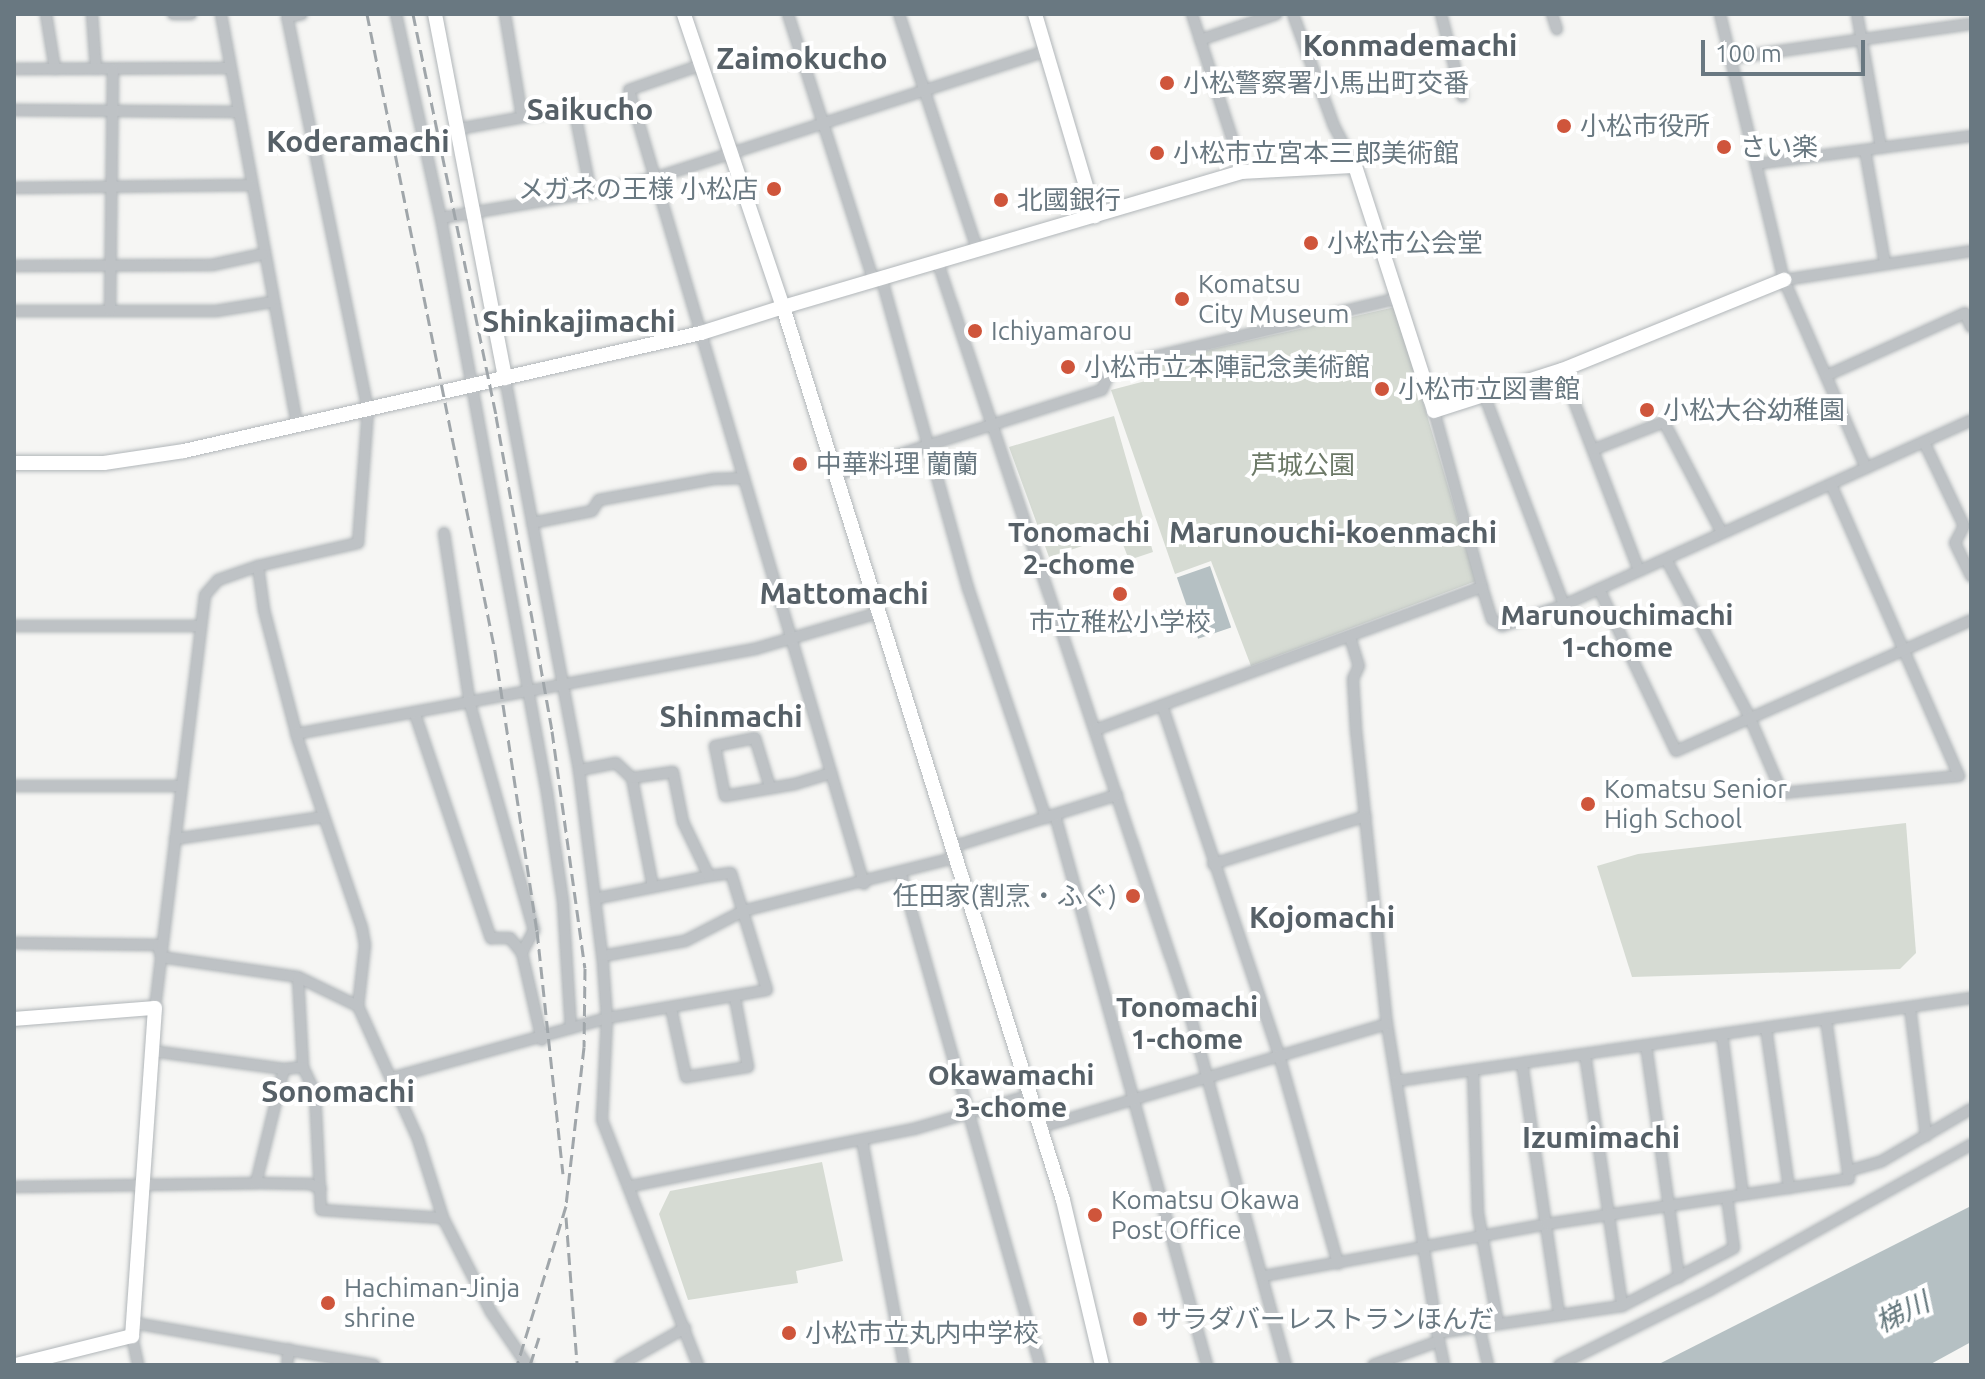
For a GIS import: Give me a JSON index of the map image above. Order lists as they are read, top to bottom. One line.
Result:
{"districts":["Konmademachi","Zaimokucho","Saikucho","Koderamachi","Shinkajimachi","Tonomachi 2-chome","Marunouchi-koenmachi","Mattomachi","Marunouchimachi 1-chome","Shinmachi","Kojomachi","Tonomachi 1-chome","Okawamachi 3-chome","Sonomachi","Izumimachi"],"water":["梯川"],"parks":["芦城公園"],"places":["小松警察署小馬出町交番","小松市役所","さい楽","小松市立宮本三郎美術館","メガネの王様 小松店","北國銀行","小松市公会堂","Komatsu City Museum","Ichiyamarou","小松市立本陣記念美術館","小松市立図書館","小松大谷幼稚園","中華料理 蘭蘭","市立稚松小学校","Komatsu Senior High School","任田家(割烹・ふぐ)","Komatsu Okawa Post Office","Hachiman-Jinja shrine","サラダバーレストランほんだ","小松市立丸内中学校"],"scale_bar":"100 m"}
